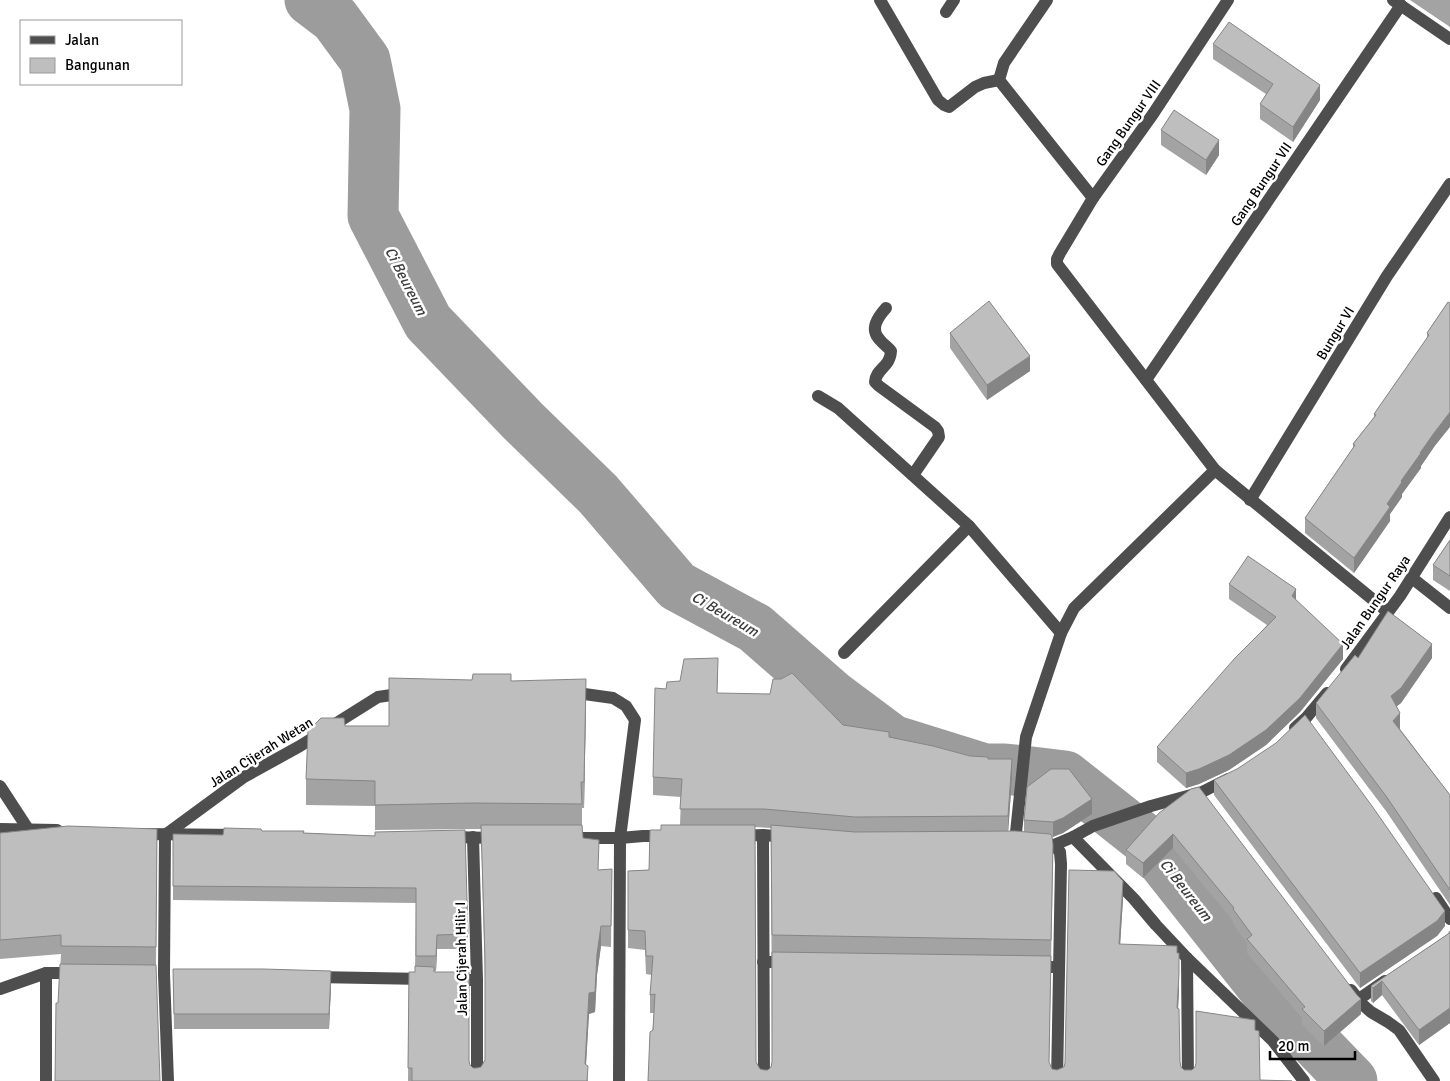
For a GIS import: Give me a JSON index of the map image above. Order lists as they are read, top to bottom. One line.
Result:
{"streets":{"street":["Gang Bungur VIII","Gang Bungur VII","Bungur VI","Jalan Bungur Raya","Jalan Cijerah Wetan","Jalan Cijerah Hilir I"]},"crossings":[["Gang Bungur VIII","Gang Bungur VII"]],"water":["Ci Beureum"],"legend":["Jalan","Bangunan"],"scale_bar":"20 m"}
